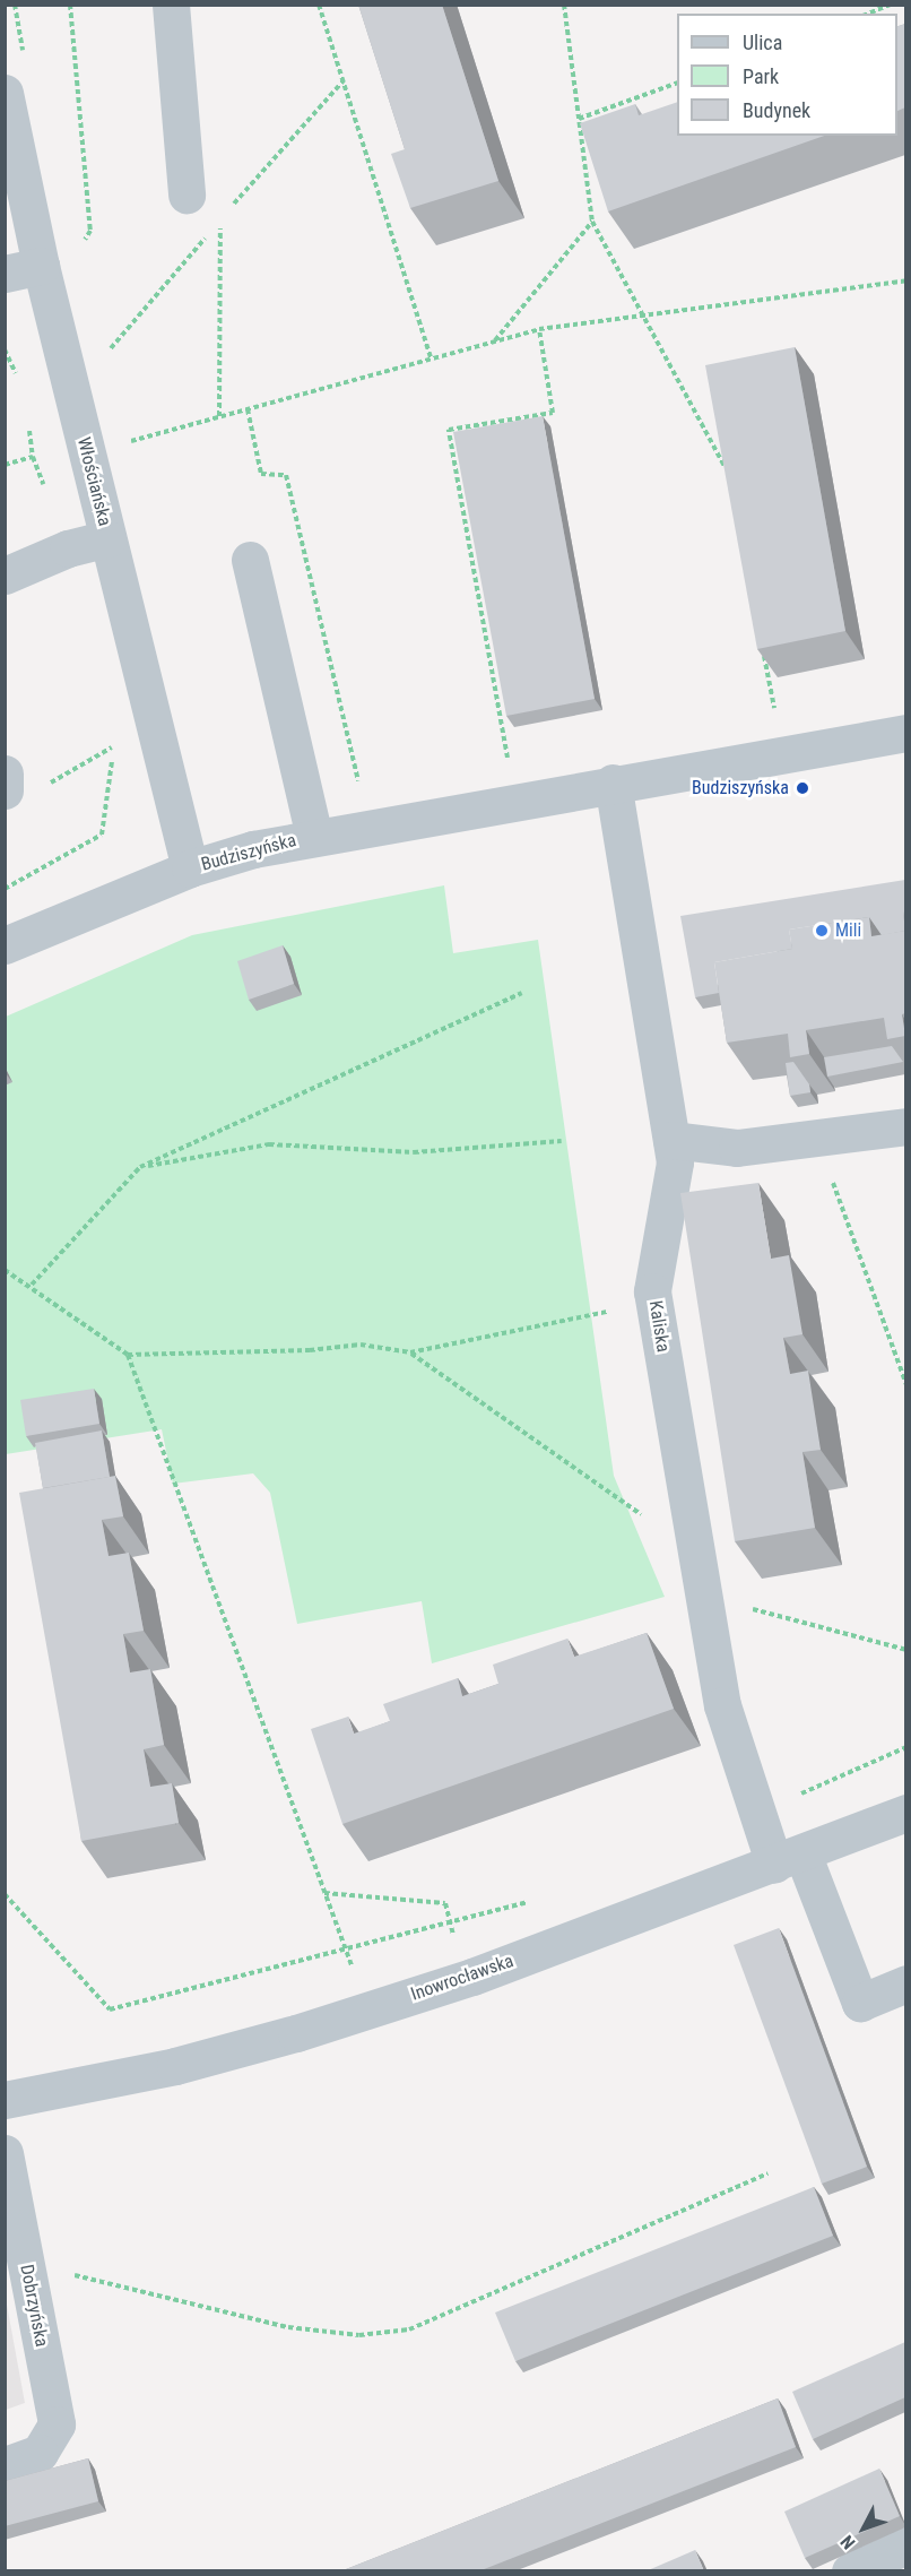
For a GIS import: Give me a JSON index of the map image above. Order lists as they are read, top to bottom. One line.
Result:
{"streets":{"street":["Włościańska","Budziszyńska","Kaliska","Inowrocławska","Dobrzyńska"]},"crossings":[["Włościańska","Budziszyńska"],["Budziszyńska","Kaliska"],["Kaliska","Inowrocławska"]],"places":["Budziszyńska","Mili"],"legend":["Ulica","Park","Budynek"],"north":"bottom left"}
